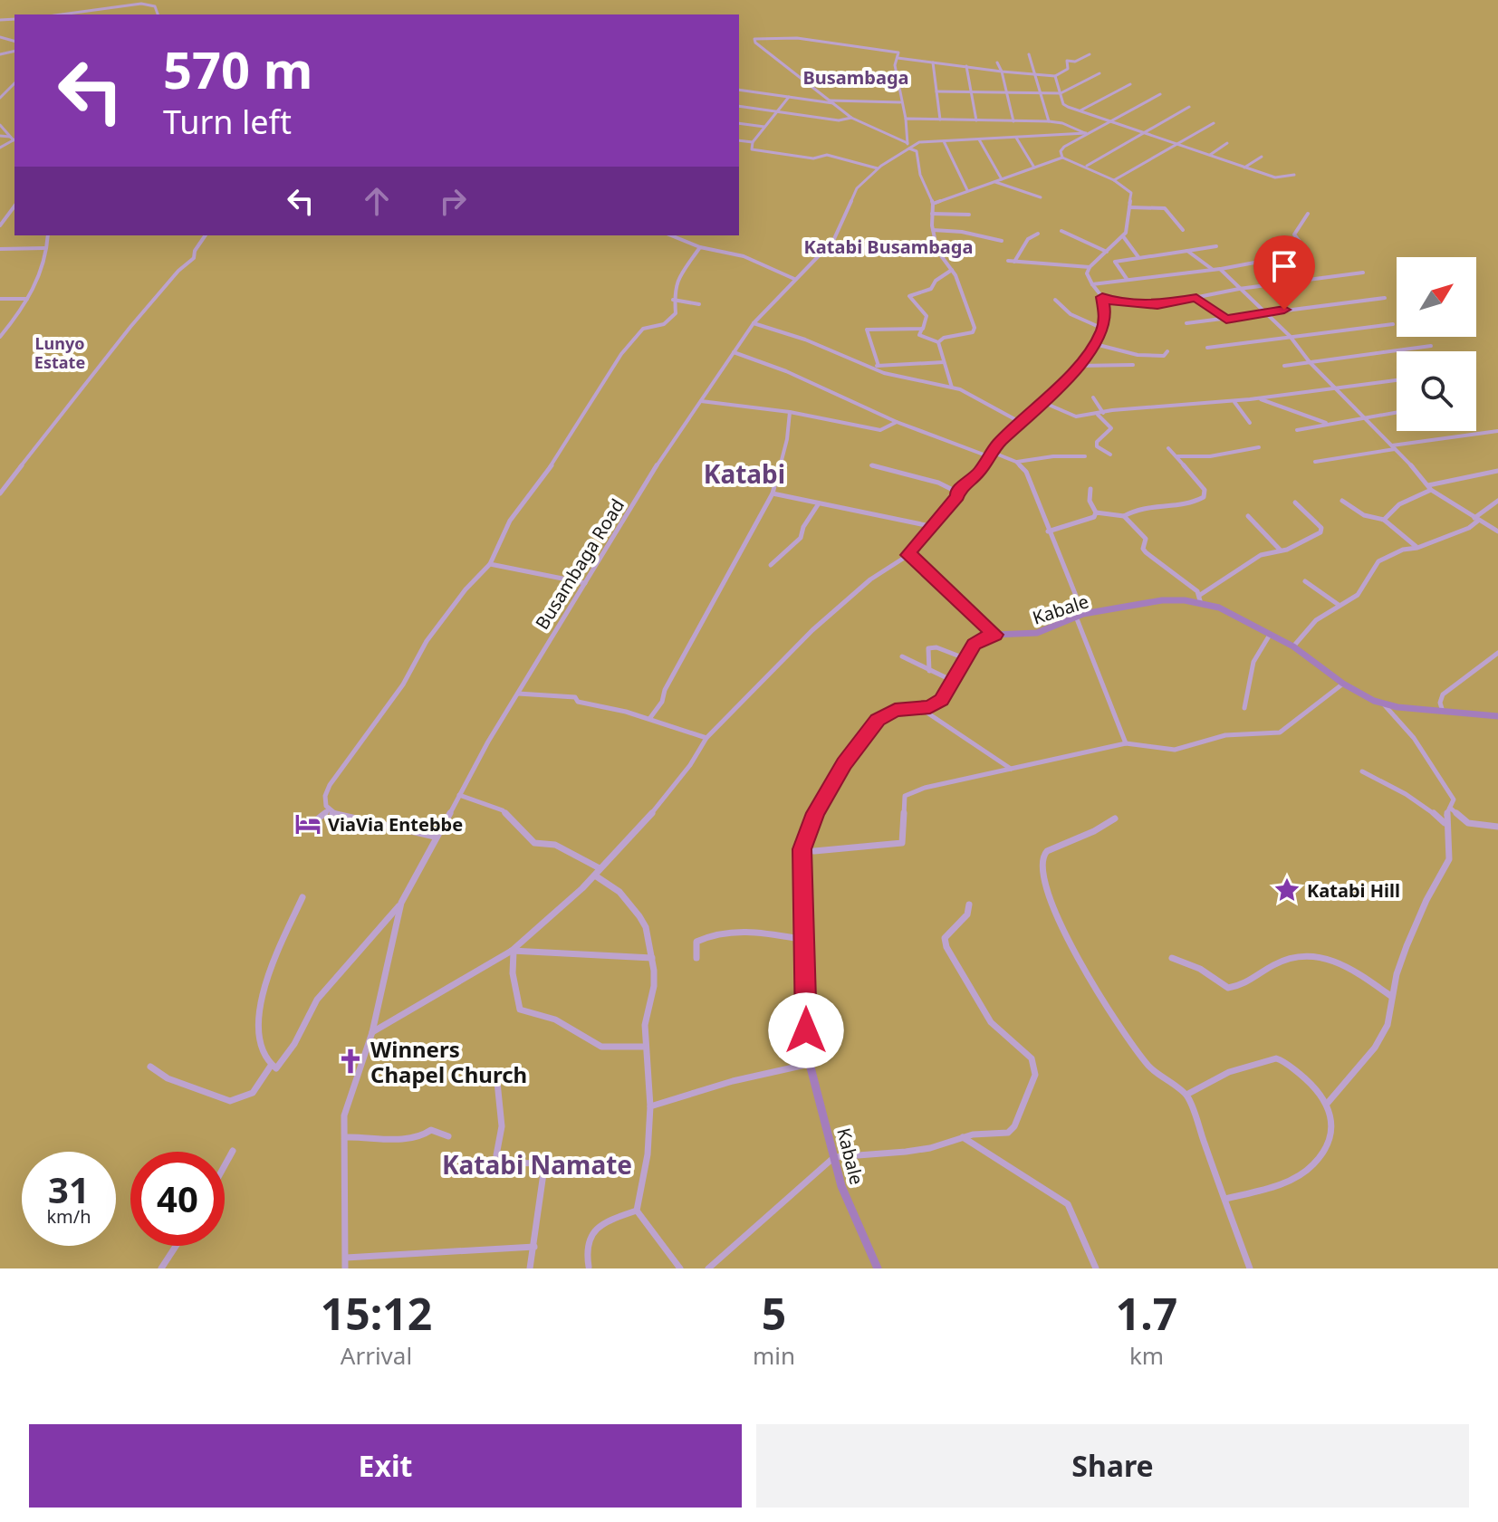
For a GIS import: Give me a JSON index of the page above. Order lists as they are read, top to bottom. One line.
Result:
{"streets":{"street":["Busambaga Road","Kabale"]},"districts":["Busambaga","Katabi Busambaga","Lunyo Estate","Katabi","Katabi Namate"],"places":{"hotel":["ViaVia Entebbe"],"place":["Katabi Hill"],"church":["Winners Chapel Church"]},"north":"top right","page":{"turn":["570 m","Turn left"],"speed":"31 km/h","limit":"40","eta":["15:12","Arrival","5","min","1.7","km"],"buttons":["Exit","Share"]}}
